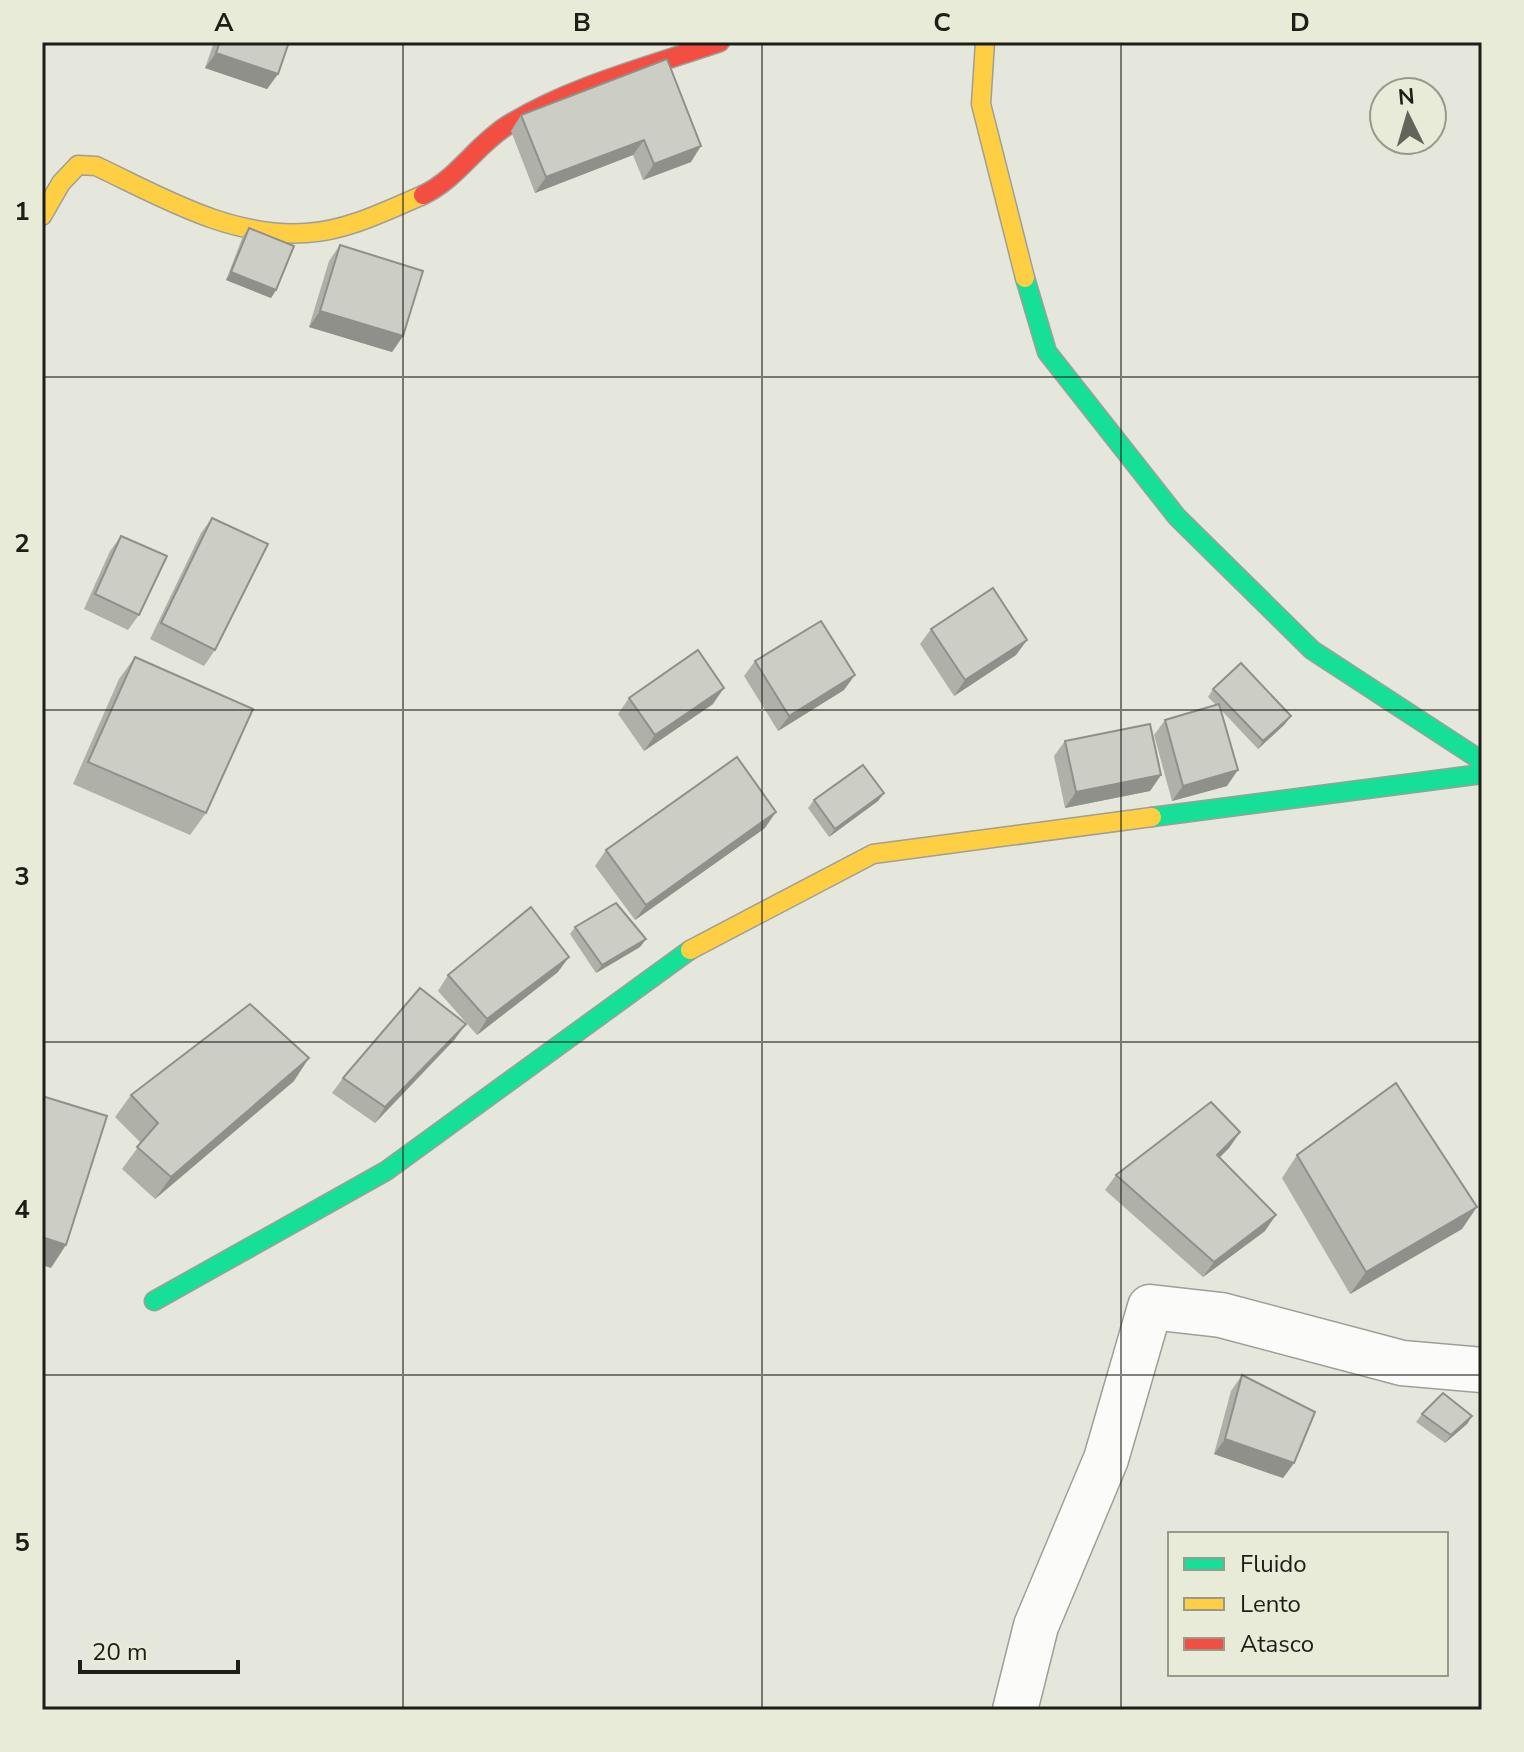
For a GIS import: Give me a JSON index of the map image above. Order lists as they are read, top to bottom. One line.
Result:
{"legend":["Fluido","Lento","Atasco"],"scale_bar":"20 m","north":"top","grid":{"columns":["A","B","C","D"],"rows":["1","2","3","4","5"]}}
